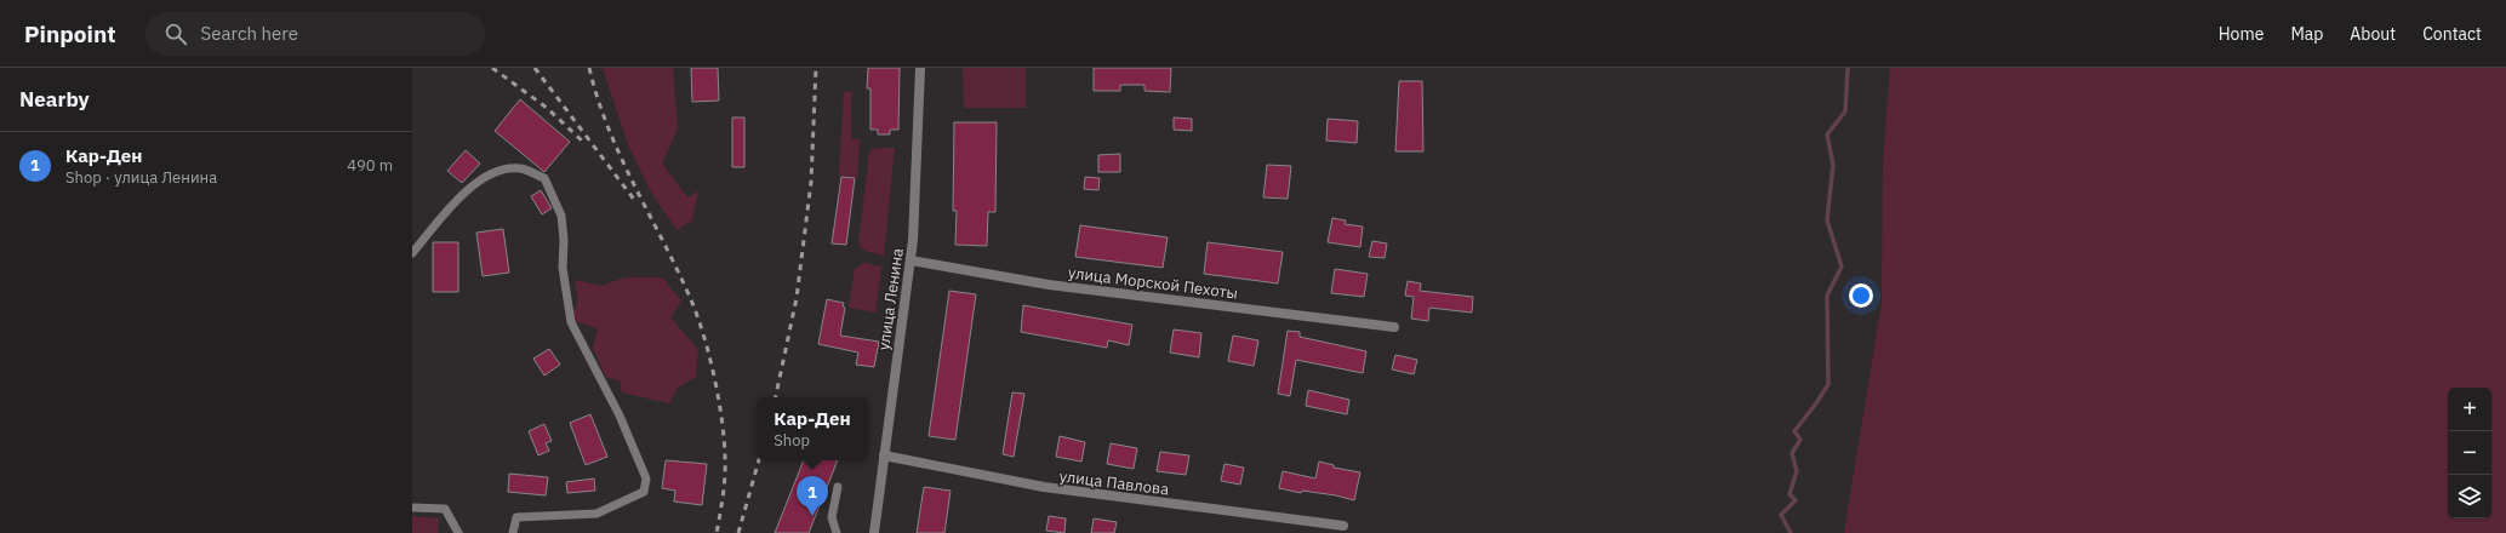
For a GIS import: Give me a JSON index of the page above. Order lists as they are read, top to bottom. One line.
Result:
{"streets":{"street":["улица Морской Пехоты","улица Ленина","улица Павлова"]},"crossings":[["улица Морской Пехоты","улица Ленина"],["улица Ленина","улица Павлова"]],"page":{"header":"Pinpoint","search":"Search here","nav":["Home","Map","About","Contact"],"heading":"Nearby","list":[{"mark":"1","name":"Кар-Ден","note":"Shop · улица Ленина","value":"490 m"}],"map_buttons":["+","−"],"popup":["Кар-Ден","Shop"],"pins":"1"}}
